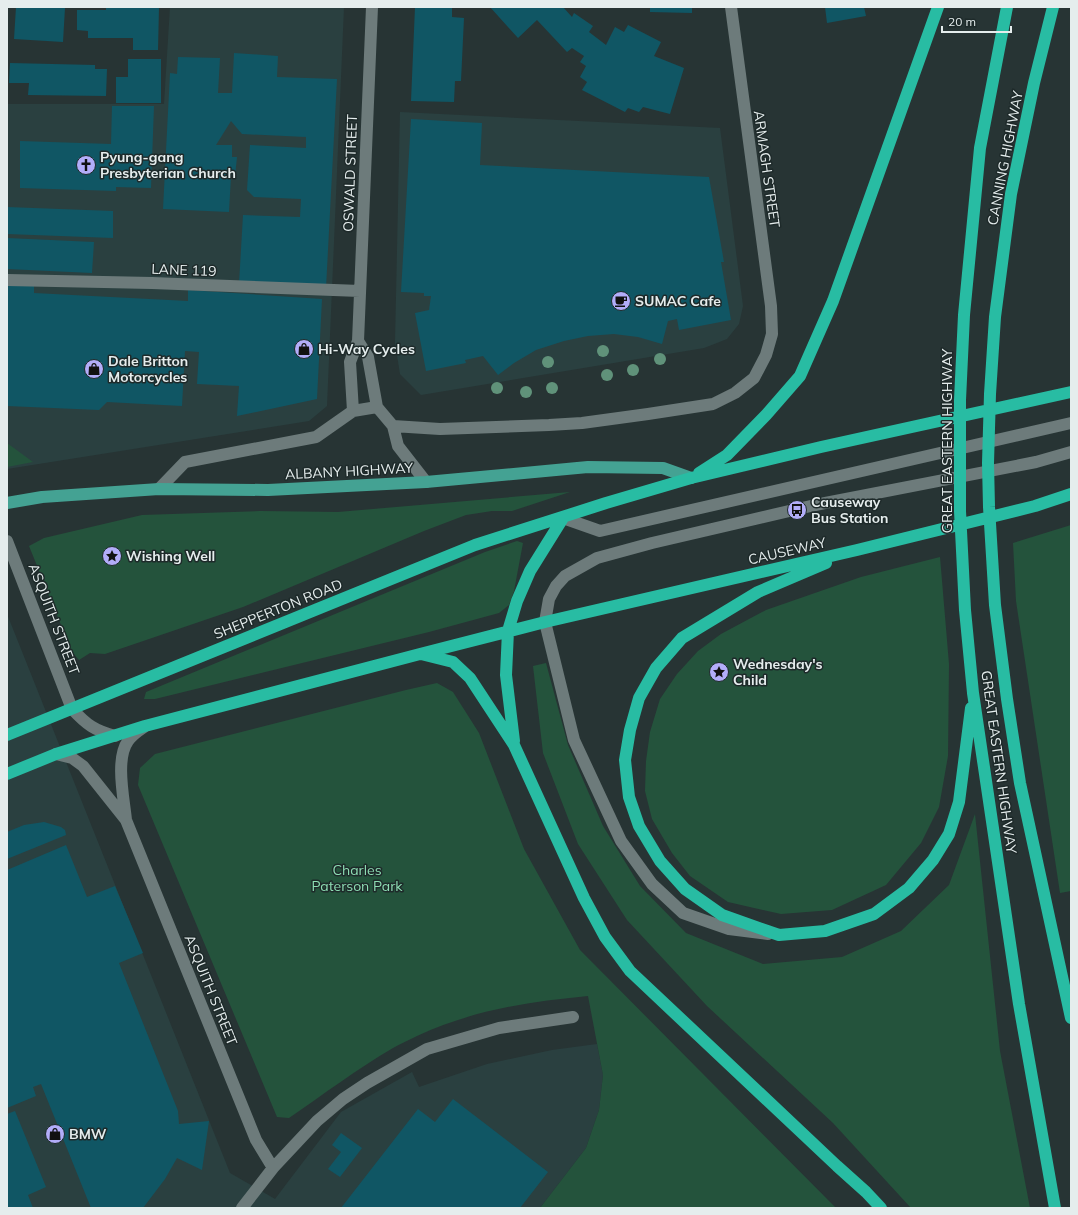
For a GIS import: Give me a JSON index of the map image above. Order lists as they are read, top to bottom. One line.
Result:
{"streets":{"highway":["CANNING HIGHWAY","GREAT EASTERN HIGHWAY","CAUSEWAY","SHEPPERTON ROAD"],"main road":["ALBANY HIGHWAY"],"street":["ARMAGH STREET","OSWALD STREET","LANE 119","ASQUITH STREET"]},"crossings":[["CANNING HIGHWAY","GREAT EASTERN HIGHWAY"],["OSWALD STREET","LANE 119"],["SHEPPERTON ROAD","ASQUITH STREET"]],"parks":["Charles Paterson Park"],"places":{"church":["Pyung-gang Presbyterian Church"],"cafe":["SUMAC Cafe"],"shop":["Hi-Way Cycles","Dale Britton Motorcycles","BMW"],"bus stop":["Causeway Bus Station"],"place":["Wishing Well","Wednesday's Child"]},"scale_bar":"20 m"}
